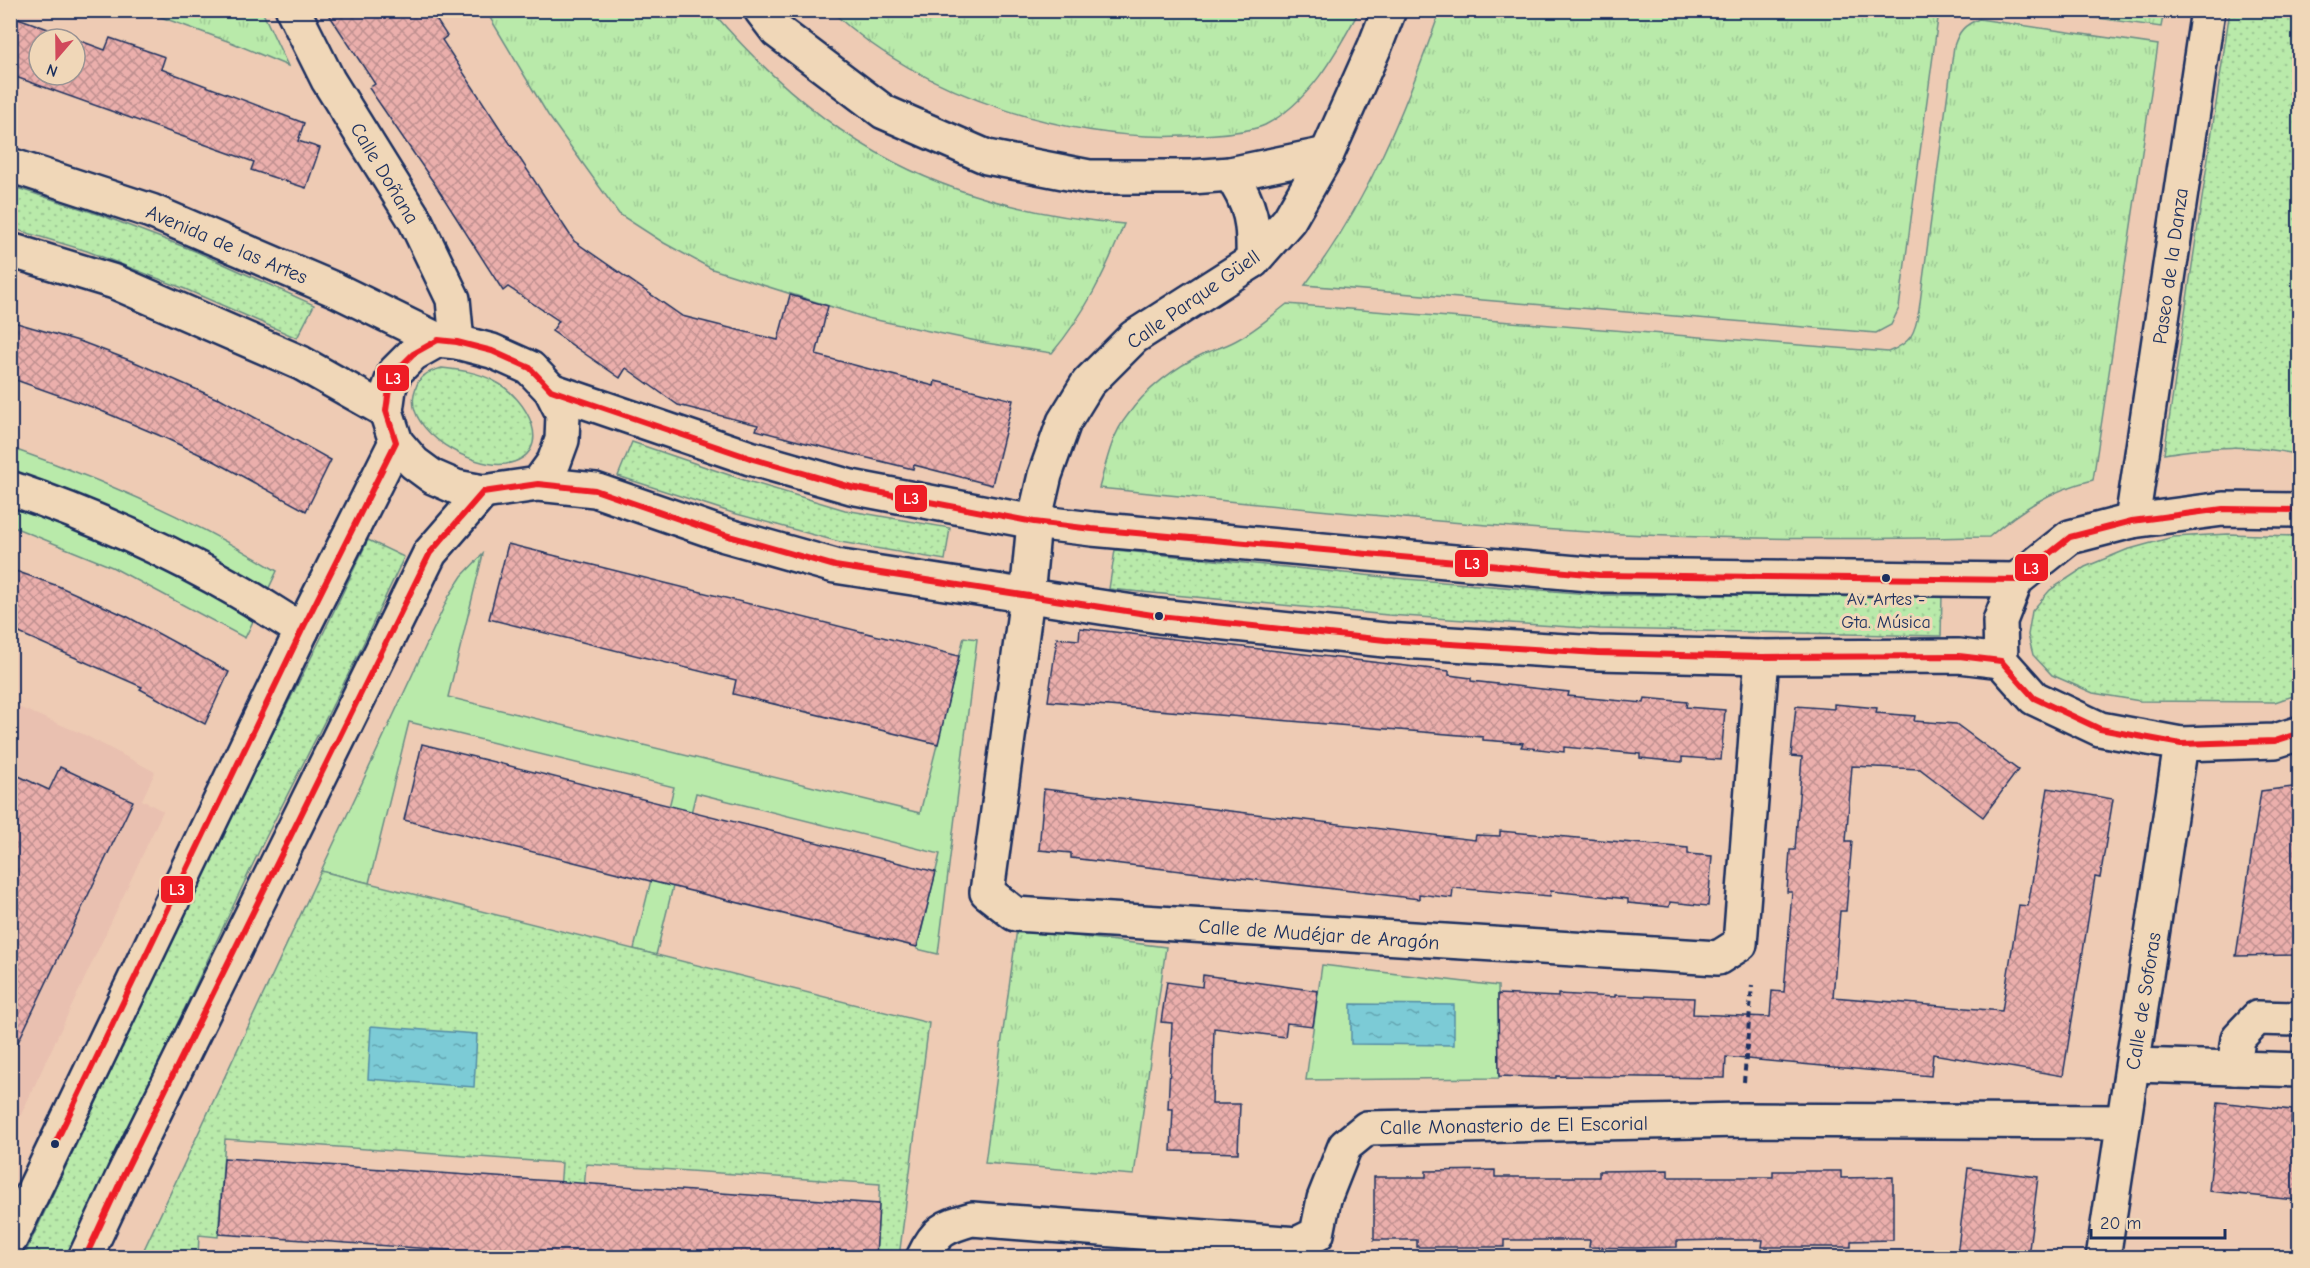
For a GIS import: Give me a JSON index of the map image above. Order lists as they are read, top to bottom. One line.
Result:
{"streets":{"street":["Calle Doñana","Avenida de las Artes","Paseo de la Danza","Calle Parque Güell","Calle de Mudéjar de Aragón","Calle de Soforas","Calle Monasterio de El Escorial"]},"crossings":[["Calle Doñana","Avenida de las Artes"],["Calle Parque Güell","Calle de Mudéjar de Aragón"],["Calle de Soforas","Calle Monasterio de El Escorial"]],"places":["Av. Artes - Gta. Música"],"lines":["transit line L3"],"scale_bar":"20 m","north":"bottom"}
